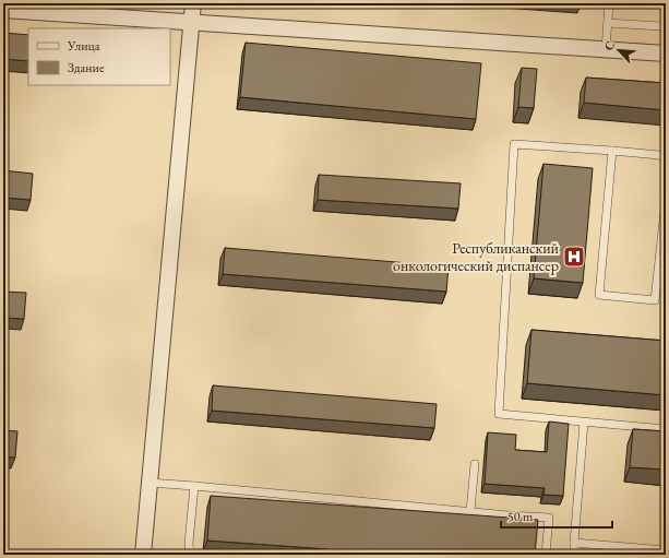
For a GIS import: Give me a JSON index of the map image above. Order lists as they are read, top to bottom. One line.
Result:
{"places":{"hospital":["Республиканский онкологический диспансер"]},"legend":["Улица","Здание"],"scale_bar":"50 m","north":"top left"}
